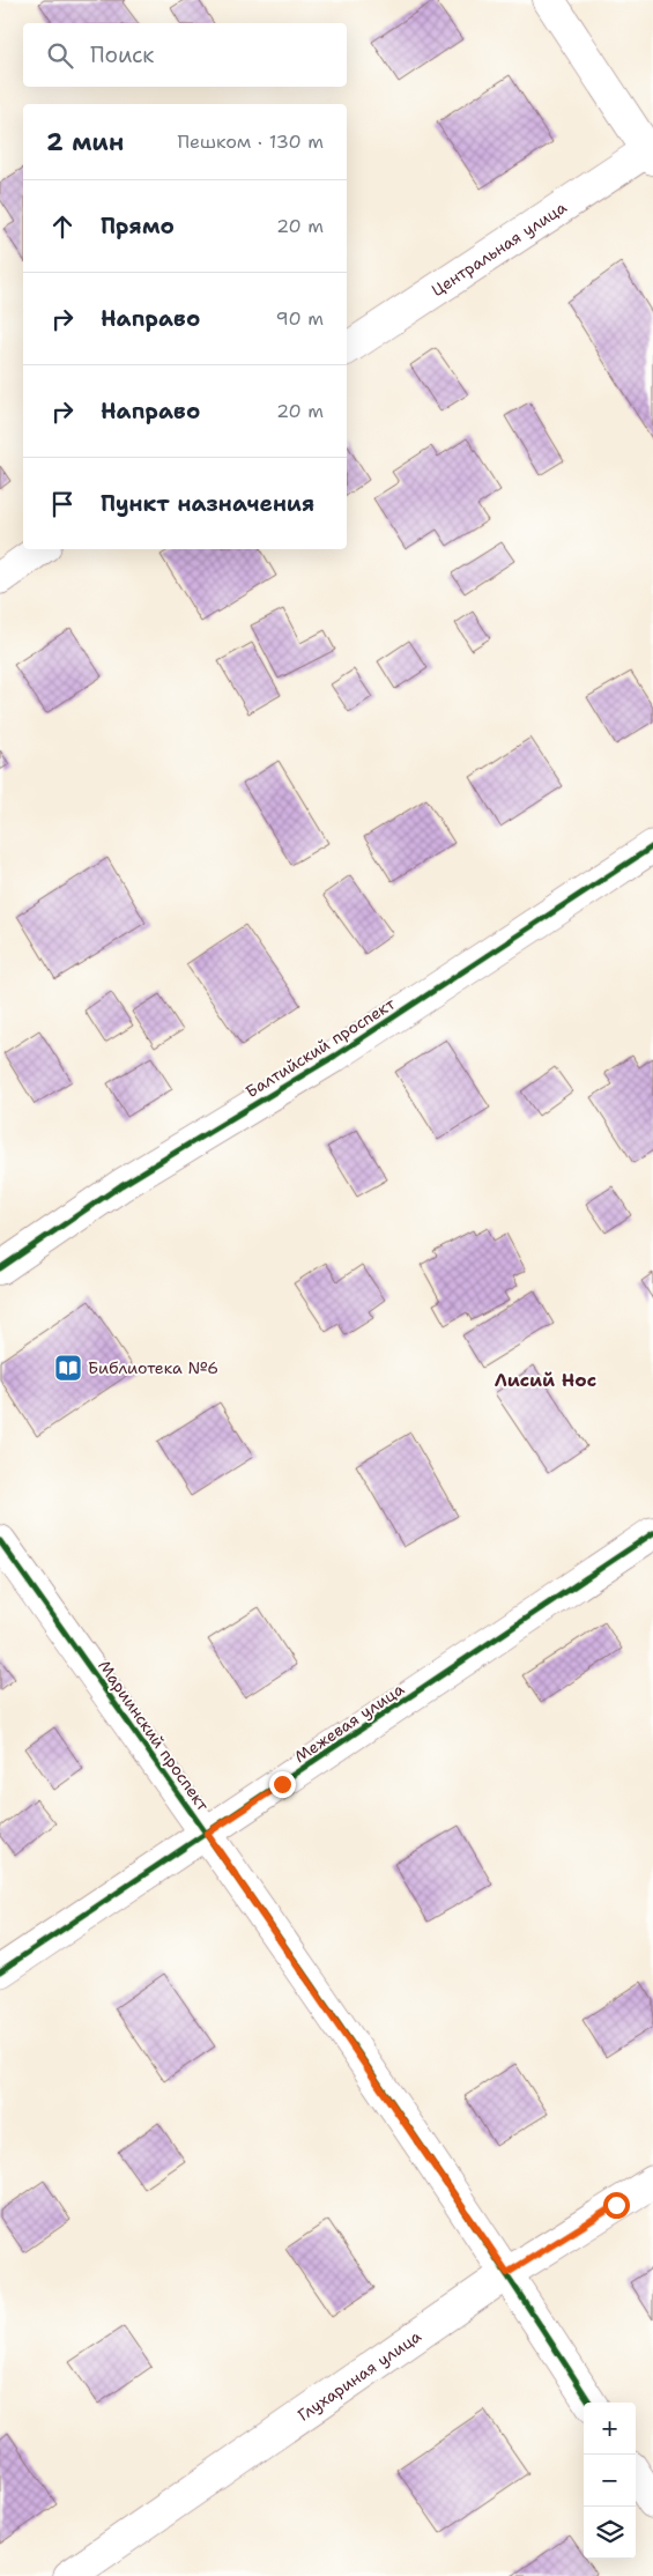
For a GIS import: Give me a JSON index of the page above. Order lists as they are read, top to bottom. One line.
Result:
{"streets":{"street":["Центральная улица","Балтийский проспект","Межевая улица","Мариинский проспект","Глухариная улица"]},"crossings":[["Межевая улица","Мариинский проспект"],["Мариинский проспект","Глухариная улица"]],"districts":["Лисий Нос"],"places":{"library":["Библиотека №6"]},"page":{"search":"Поиск","heading":["2 мин","Пешком · 130 m"],"list":[["Прямо","20 m"],["Направо","90 m"],["Направо","20 m"],"Пункт назначения"],"map_buttons":["+","−"]}}
